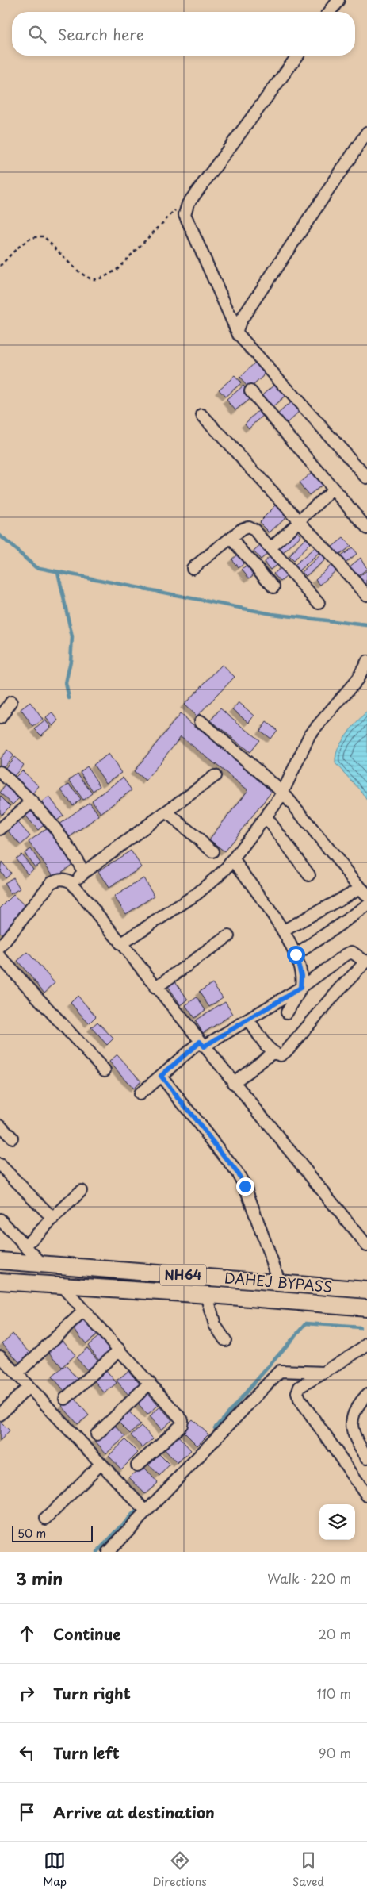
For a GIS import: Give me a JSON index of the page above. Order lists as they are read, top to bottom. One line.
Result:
{"streets":{"highway":["NH64","DAHEJ BYPASS"]},"scale_bar":"50 m","page":{"search":"Search here","scale":"50 m","heading":["3 min","Walk · 220 m"],"list":[["Continue","20 m"],["Turn right","110 m"],["Turn left","90 m"],"Arrive at destination"],"nav":["Map","Directions","Saved"]}}
